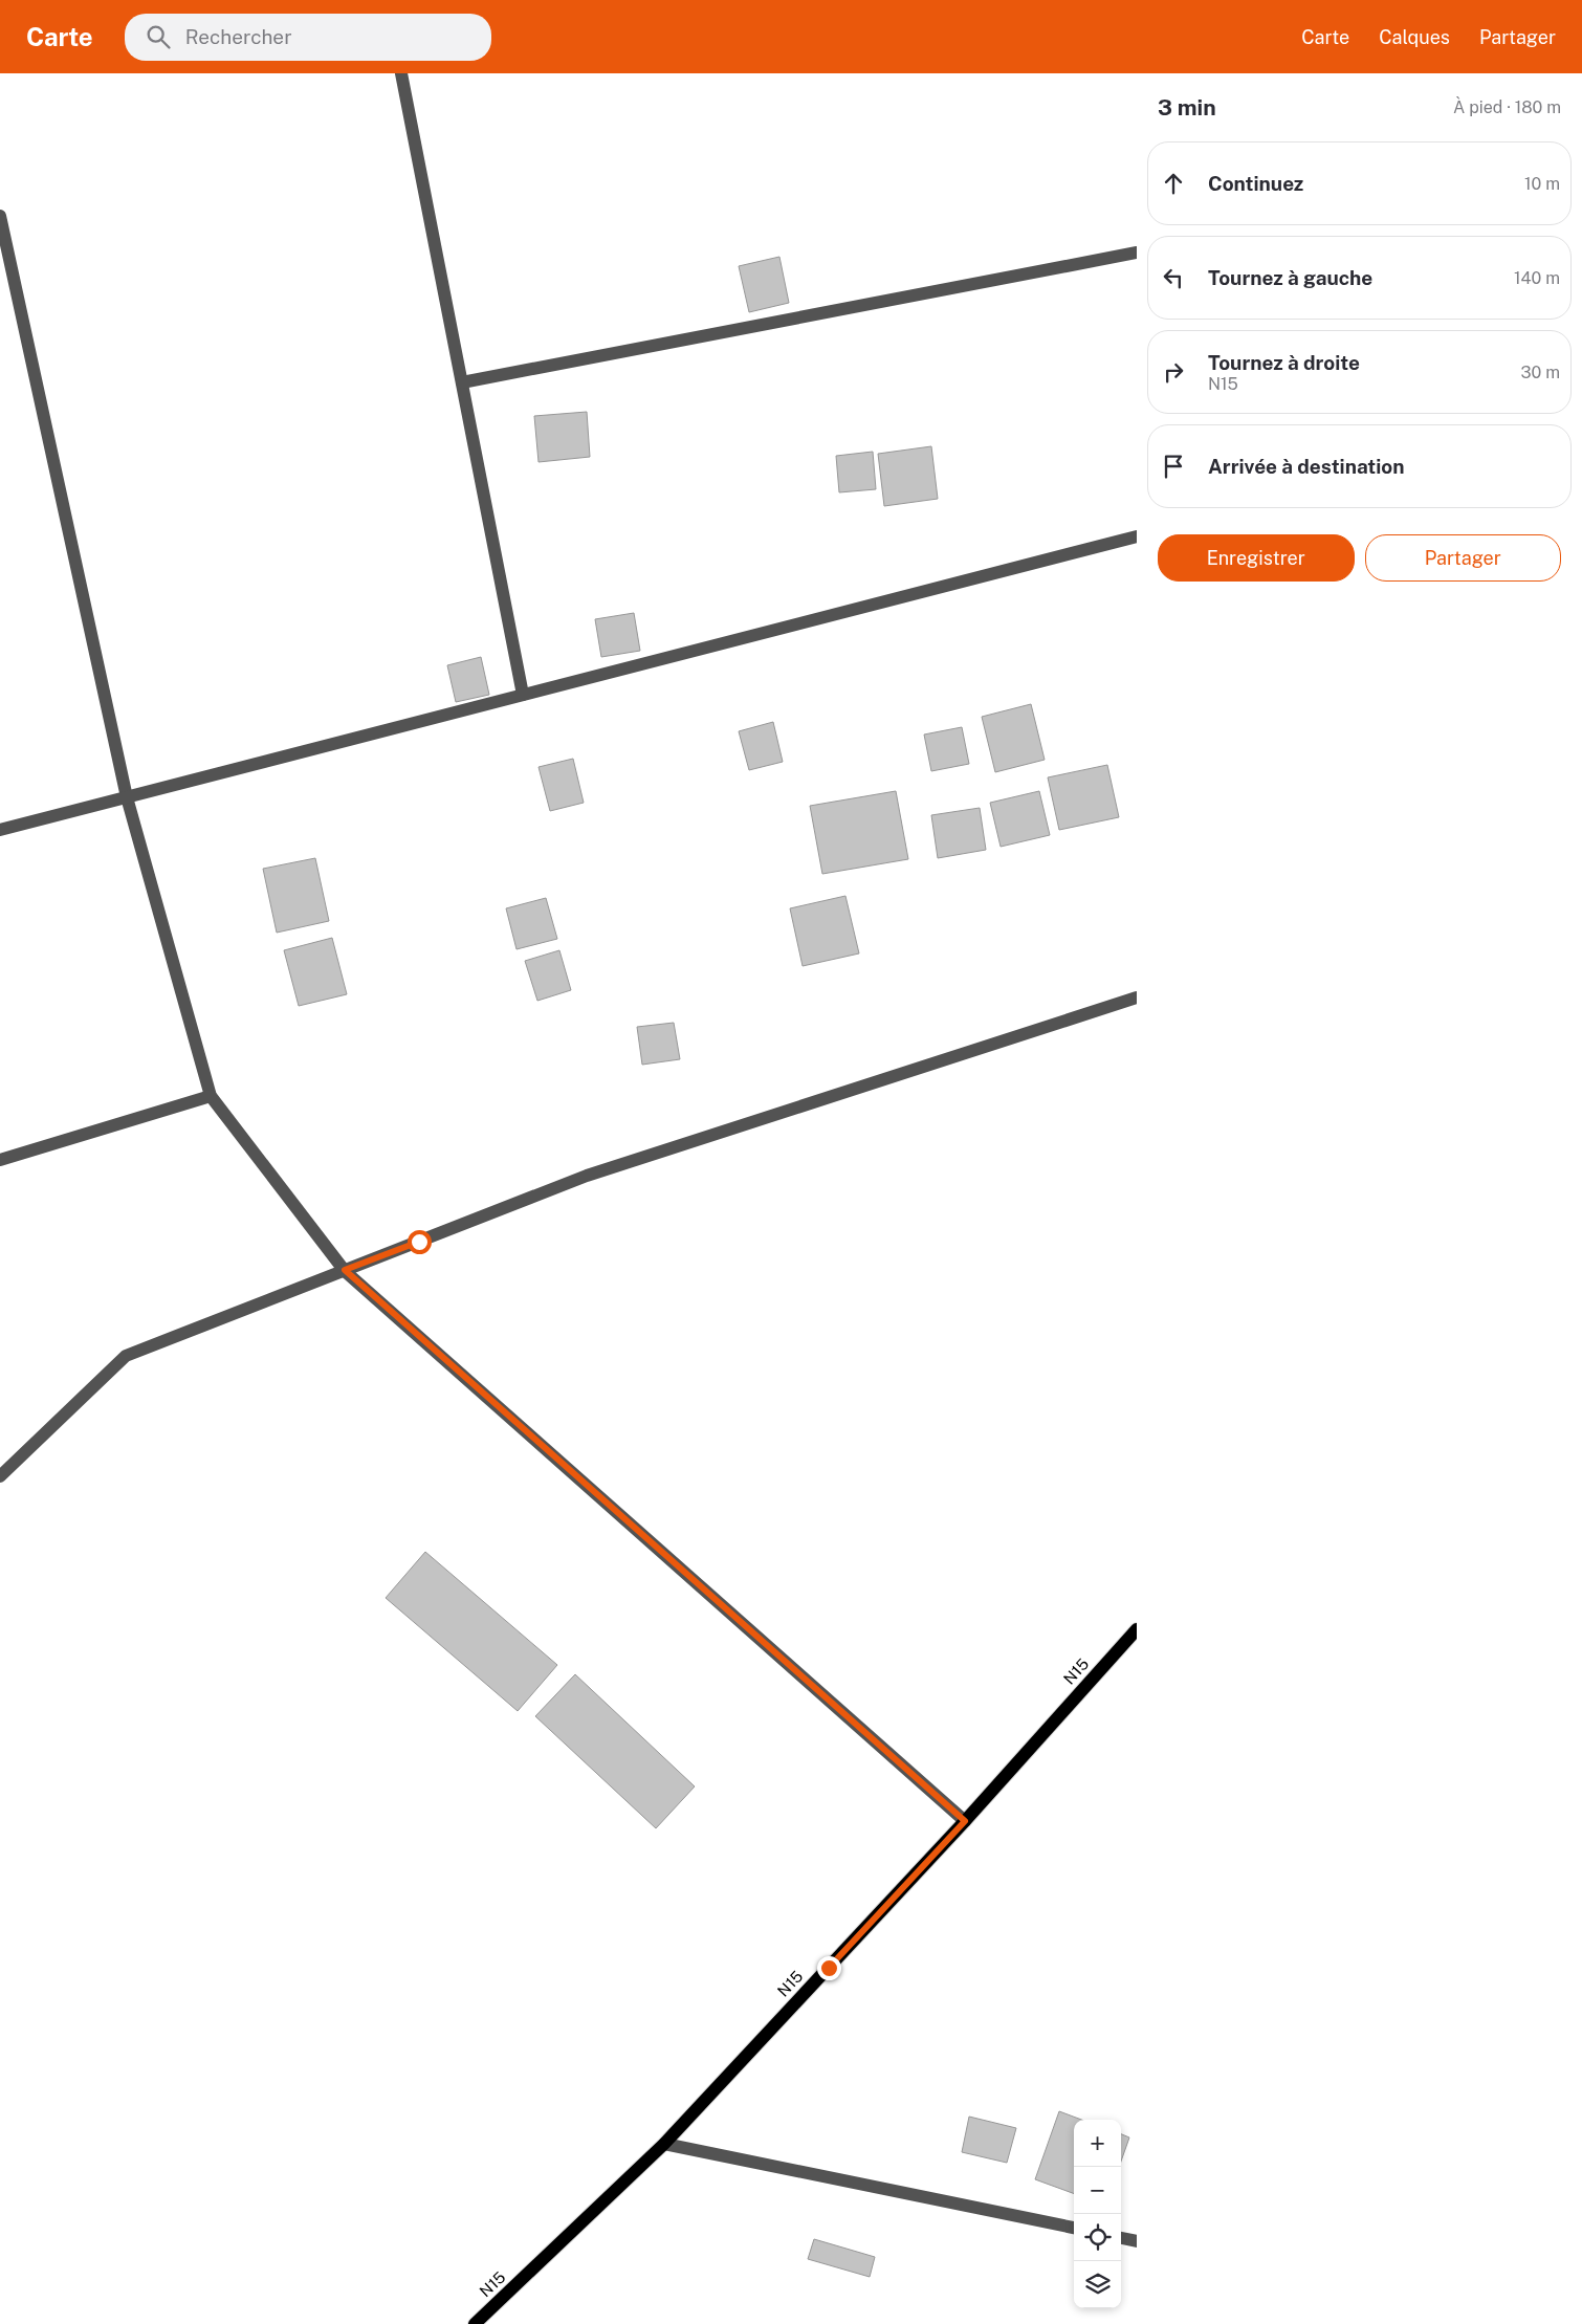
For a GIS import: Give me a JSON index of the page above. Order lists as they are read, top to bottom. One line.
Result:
{"streets":{"main road":["N15"]},"page":{"header":"Carte","search":"Rechercher","nav":["Carte","Calques","Partager"],"heading":["3 min","À pied · 180 m"],"list":[["Continuez","10 m"],["Tournez à gauche","140 m"],["Tournez à droite","N15","30 m"],"Arrivée à destination"],"buttons":["Enregistrer","Partager"],"map_buttons":["+","−"]}}
